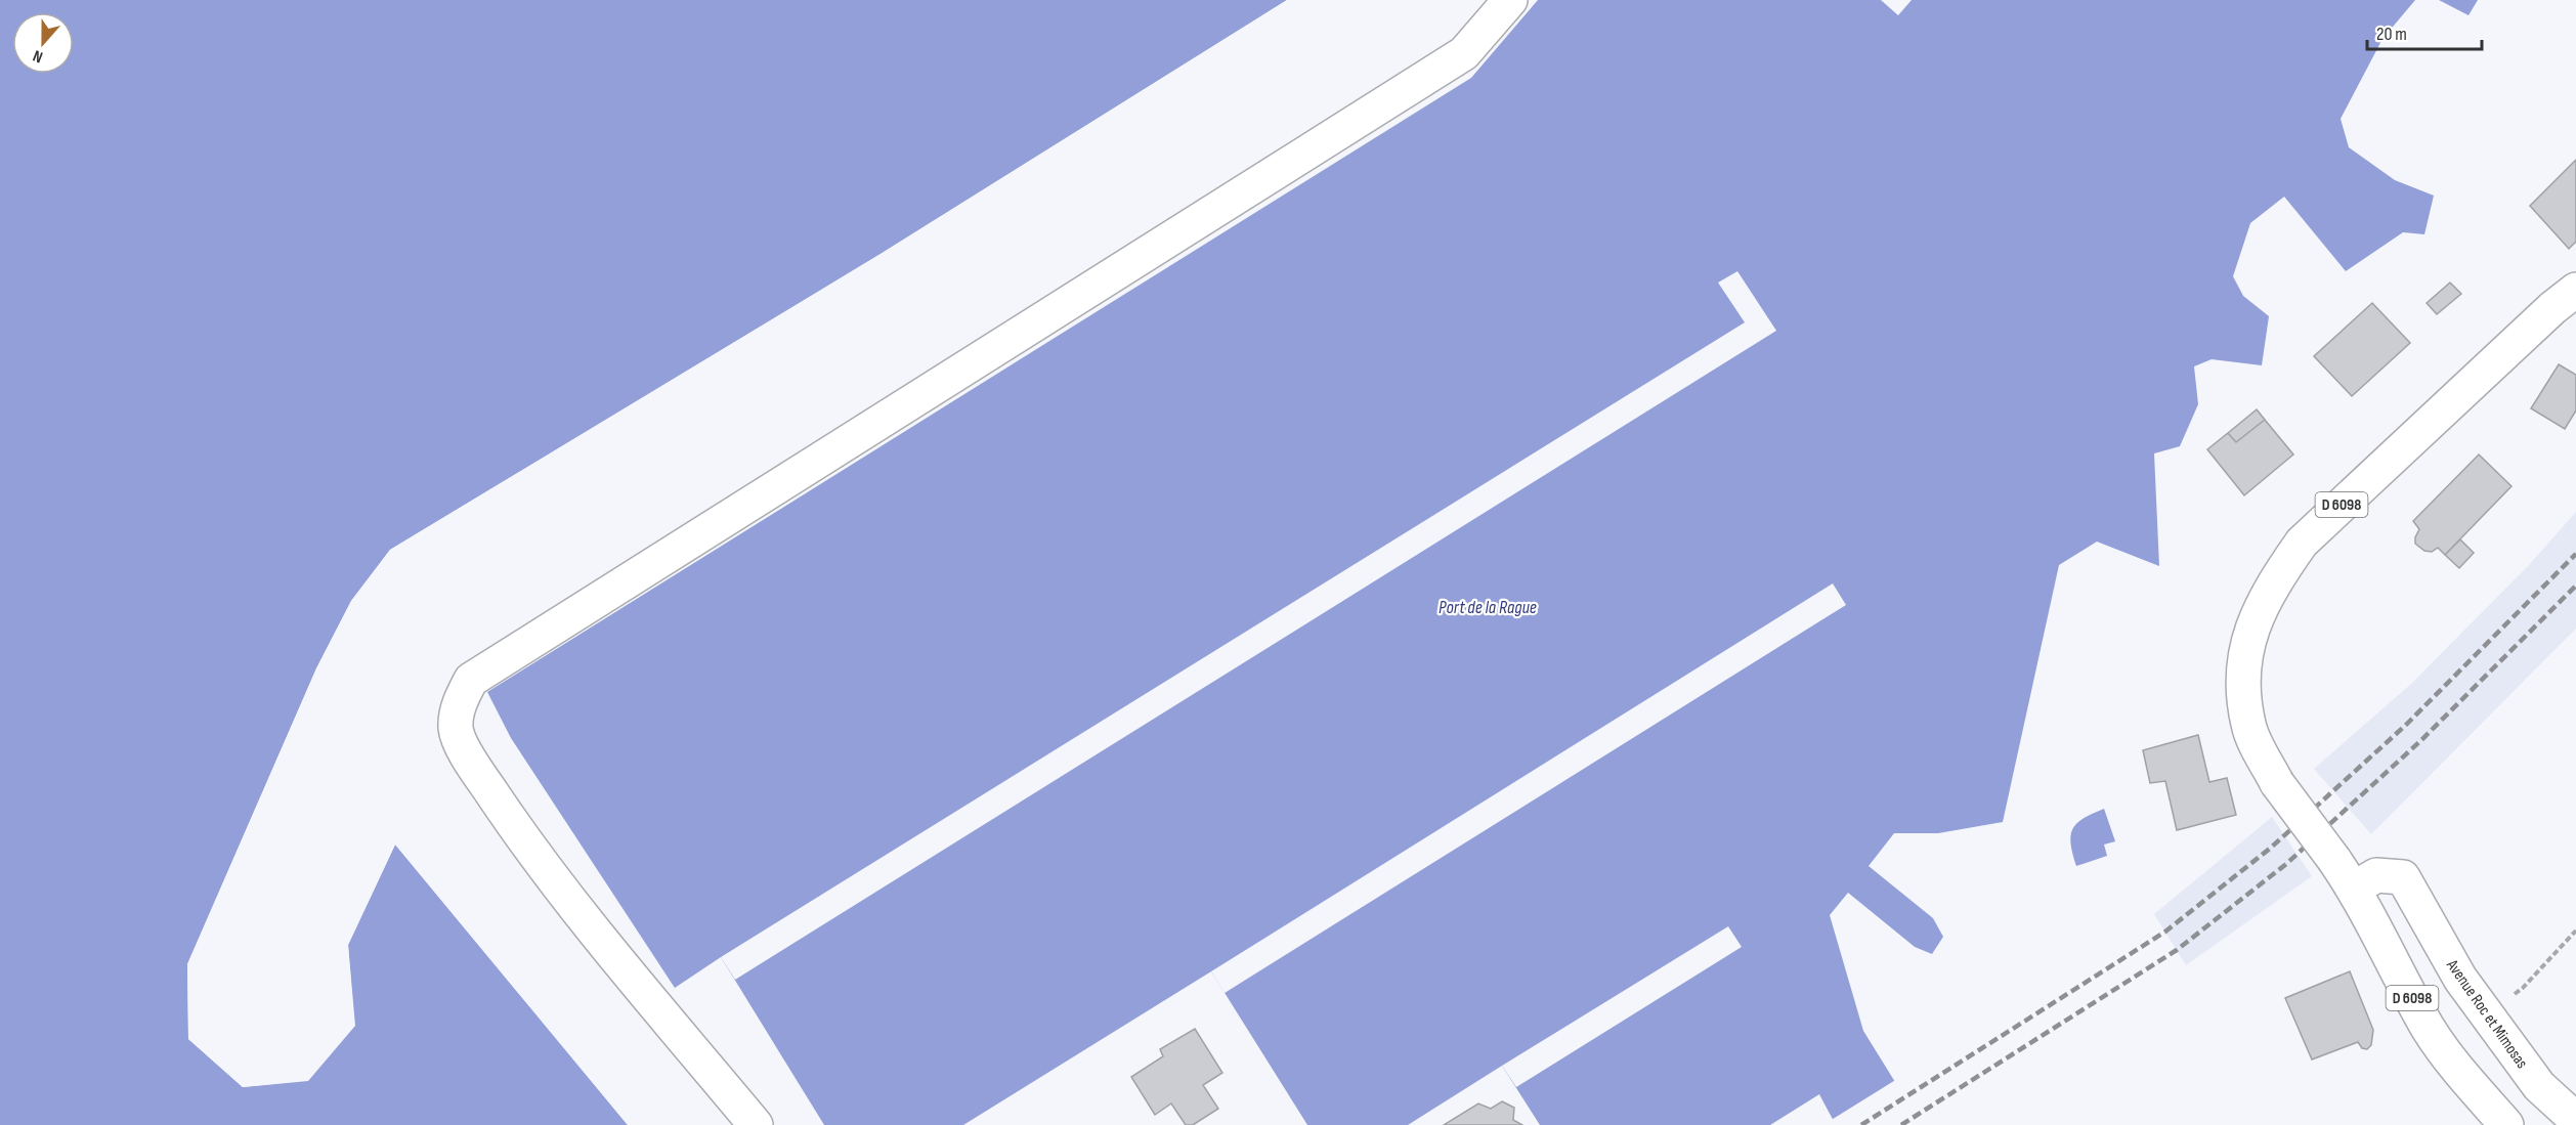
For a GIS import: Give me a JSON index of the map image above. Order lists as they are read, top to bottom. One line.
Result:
{"streets":{"main road":["D 6098","Avenue Roc et Mimosas"]},"crossings":[["D 6098","Avenue Roc et Mimosas"]],"water":["Port de la Rague"],"scale_bar":"20 m","north":"bottom"}
